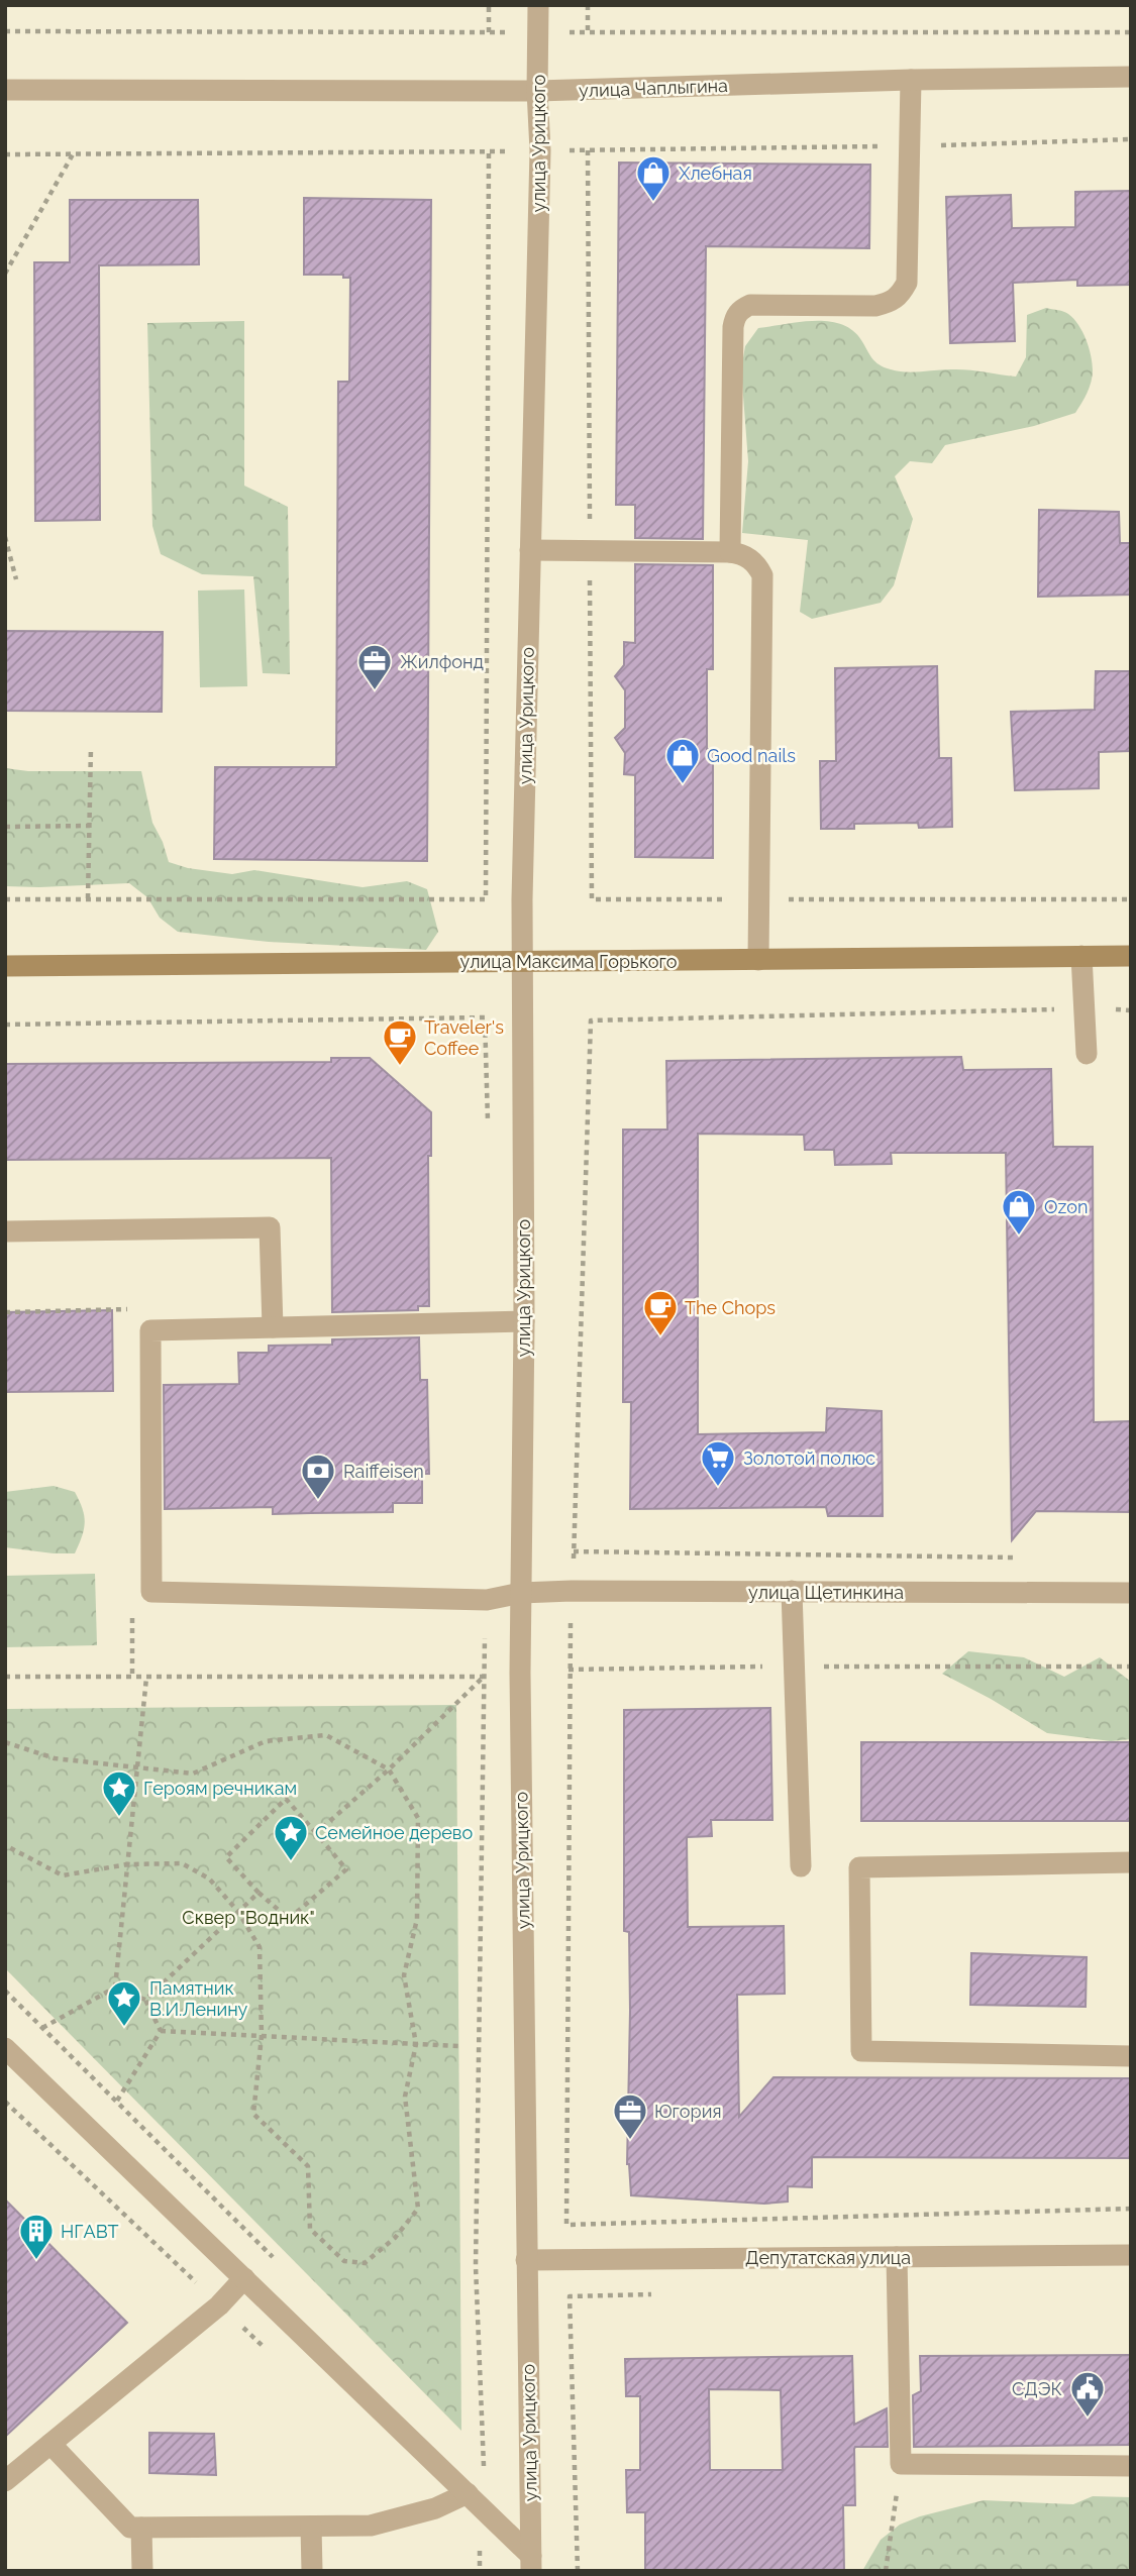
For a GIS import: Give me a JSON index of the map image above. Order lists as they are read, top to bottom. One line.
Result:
{"streets":{"street":["улица Чаплыгина","улица Урицкого","улица Максима Горького","улица Щетинкина","Депутатская улица"]},"crossings":[["улица Чаплыгина","улица Урицкого"],["улица Урицкого","улица Максима Горького"],["улица Урицкого","улица Щетинкина"],["улица Урицкого","Депутатская улица"]],"parks":["Сквер \"Водник\""],"places":{"shop":["Хлебная","Good nails","Ozon"],"office":["Жилфонд","Югория"],"cafe":["Traveler's Coffee","The Chops"],"supermarket":["Золотой полюс"],"bank":["Raiffeisen"],"place":["Героям речникам","Семейное дерево","Памятник В.И.Ленину"],"building":["НГАВТ"],"public building":["СДЭК"]}}
